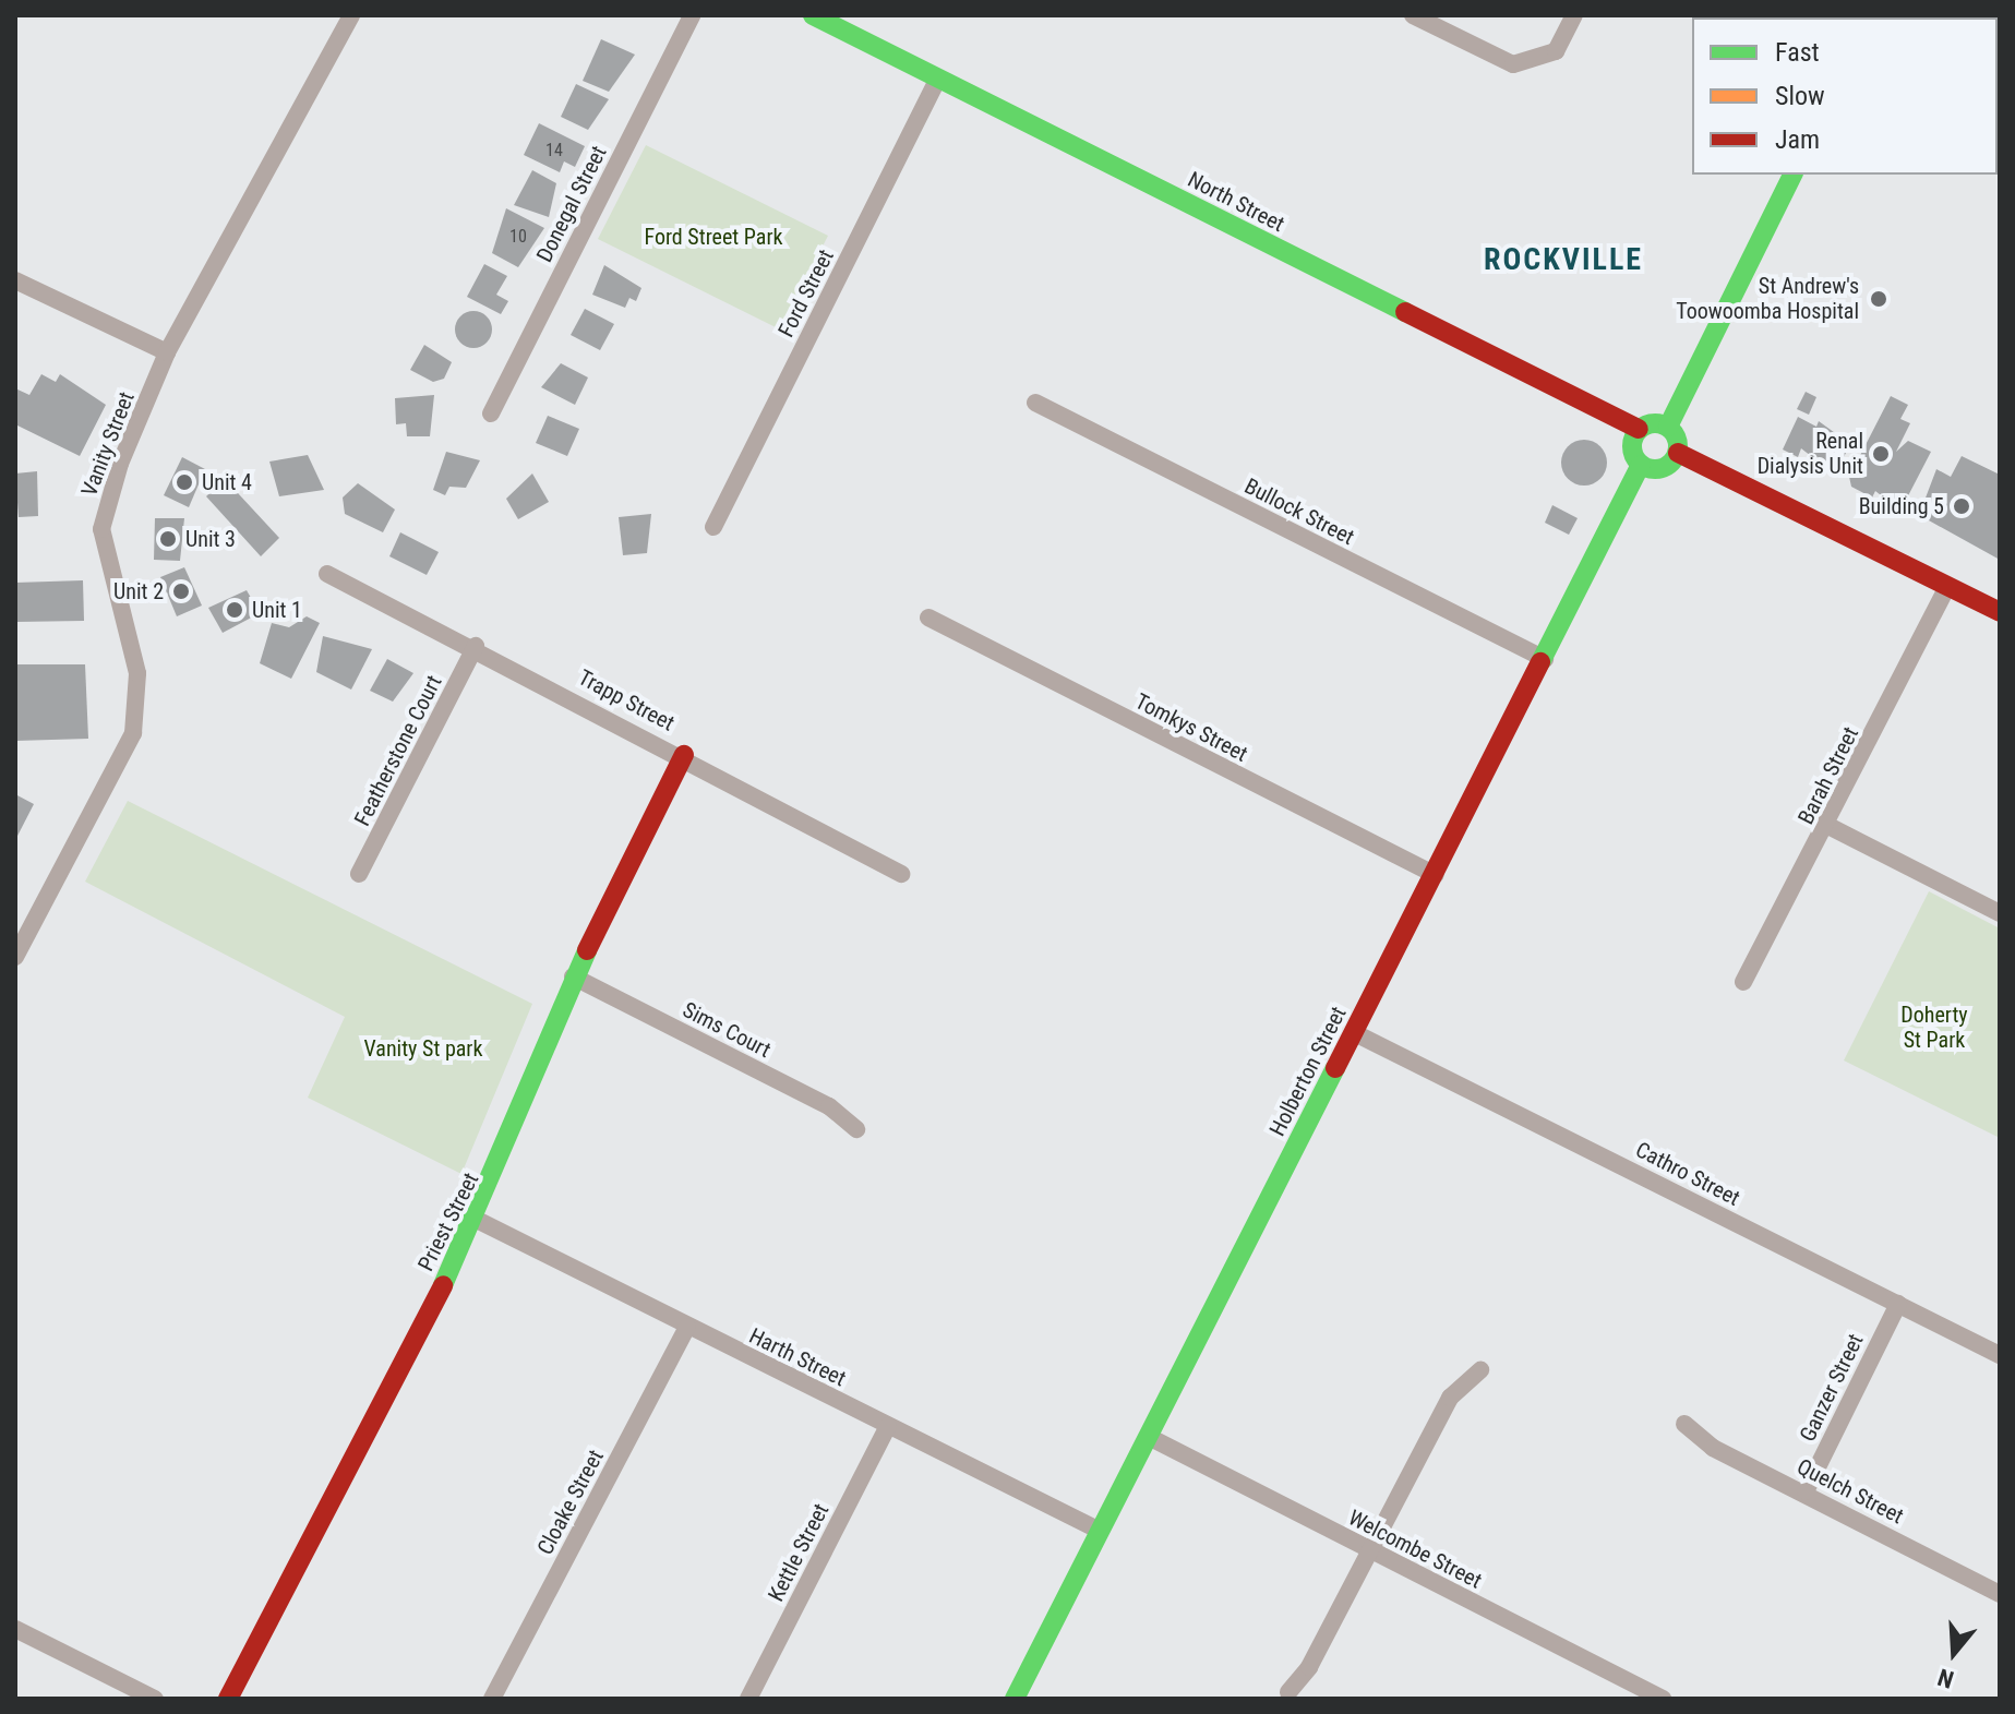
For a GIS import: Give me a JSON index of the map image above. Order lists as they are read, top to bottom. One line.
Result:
{"streets":{"street":["North Street","Donegal Street","Ford Street","Vanity Street","Bullock Street","Trapp Street","Tomkys Street","Featherstone Court","Barah Street","Sims Court","Holberton Street","Cathro Street","Priest Street","Harth Street","Ganzer Street","Quelch Street","Cloake Street","Welcombe Street","Kettle Street"]},"crossings":[["North Street","Ford Street"],["North Street","Holberton Street"],["Bullock Street","Holberton Street"],["Trapp Street","Featherstone Court"],["Trapp Street","Priest Street"],["Tomkys Street","Holberton Street"],["Sims Court","Priest Street"],["Holberton Street","Cathro Street"],["Holberton Street","Harth Street"],["Holberton Street","Welcombe Street"],["Cathro Street","Ganzer Street"],["Priest Street","Harth Street"],["Harth Street","Cloake Street"],["Harth Street","Kettle Street"],["Ganzer Street","Quelch Street"]],"districts":["ROCKVILLE"],"parks":["Ford Street Park","Doherty St Park","Vanity St park"],"places":["St Andrew's Toowoomba Hospital","Renal Dialysis Unit","Unit 4","Building 5","Unit 3","Unit 2","Unit 1"],"house_numbers":["14","10"],"legend":["Fast","Slow","Jam"],"north":"bottom"}
